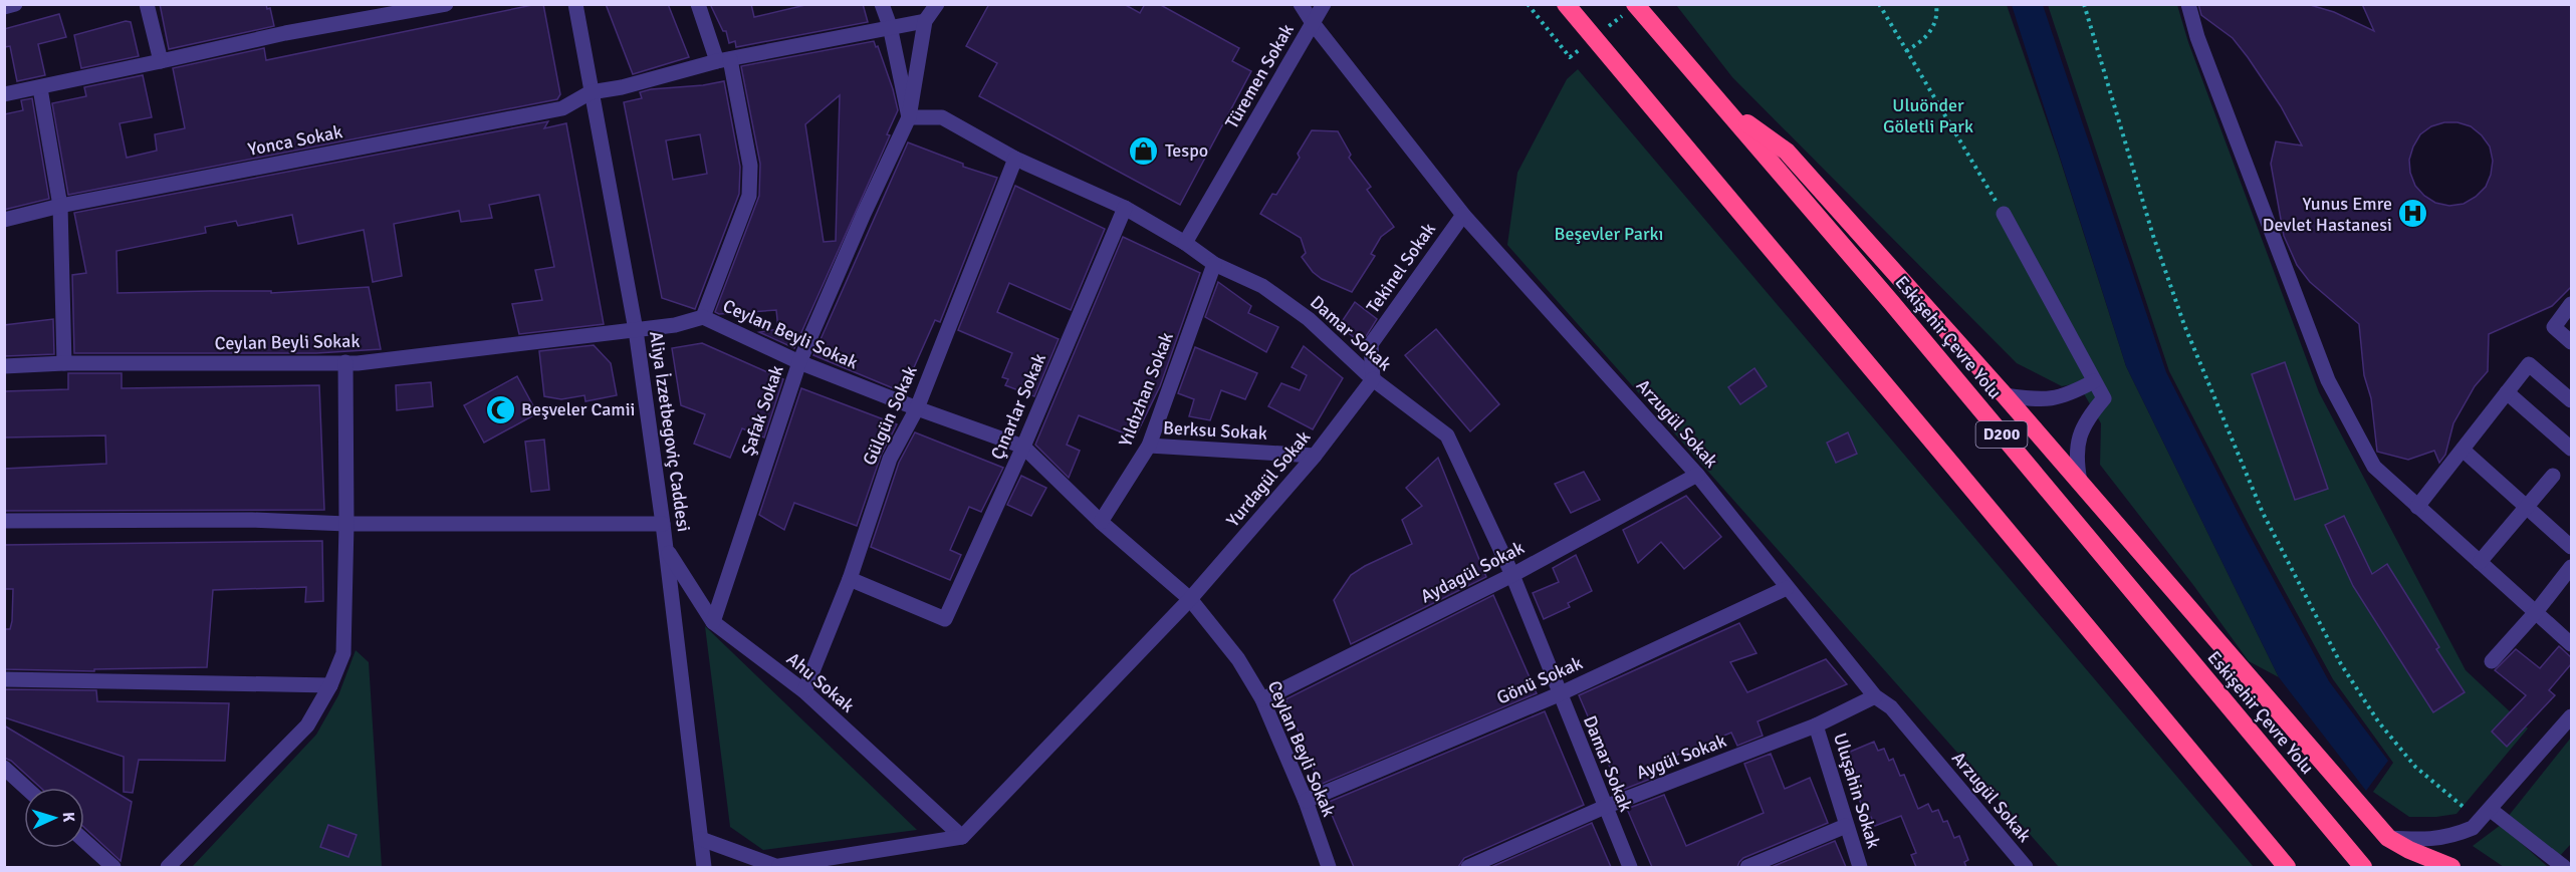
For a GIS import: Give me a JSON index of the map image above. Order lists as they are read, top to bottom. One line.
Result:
{"streets":{"highway":["Eskişehir Çevre Yolu","D200"],"street":["Türemen Sokak","Yonca Sokak","Tekinel Sokak","Damar Sokak","Ceylan Beyli Sokak","Yıldızhan Sokak","Çınarlar Sokak","Şafak Sokak","Gülgün Sokak","Arzugül Sokak","Berksu Sokak","Aliya İzzetbegoviç Caddesi","Yurdagül Sokak","Aydagül Sokak","Gönü Sokak","Ahu Sokak","Aygül Sokak","Uluşahin Sokak"]},"crossings":[["Türemen Sokak","Damar Sokak"],["Türemen Sokak","Arzugül Sokak"],["Yonca Sokak","Aliya İzzetbegoviç Caddesi"],["Tekinel Sokak","Damar Sokak"],["Tekinel Sokak","Arzugül Sokak"],["Tekinel Sokak","Yurdagül Sokak"],["Damar Sokak","Yıldızhan Sokak"],["Damar Sokak","Çınarlar Sokak"],["Damar Sokak","Şafak Sokak"],["Damar Sokak","Gülgün Sokak"],["Damar Sokak","Yurdagül Sokak"],["Damar Sokak","Aydagül Sokak"],["Damar Sokak","Gönü Sokak"],["Damar Sokak","Aygül Sokak"],["Ceylan Beyli Sokak","Yıldızhan Sokak"],["Ceylan Beyli Sokak","Çınarlar Sokak"],["Ceylan Beyli Sokak","Şafak Sokak"],["Ceylan Beyli Sokak","Gülgün Sokak"],["Ceylan Beyli Sokak","Aliya İzzetbegoviç Caddesi"],["Ceylan Beyli Sokak","Yurdagül Sokak"],["Ceylan Beyli Sokak","Aydagül Sokak"],["Ceylan Beyli Sokak","Gönü Sokak"],["Yıldızhan Sokak","Berksu Sokak"],["Çınarlar Sokak","Gülgün Sokak"],["Şafak Sokak","Ahu Sokak"],["Gülgün Sokak","Ahu Sokak"],["Arzugül Sokak","Aydagül Sokak"],["Arzugül Sokak","Gönü Sokak"],["Arzugül Sokak","Aygül Sokak"],["Berksu Sokak","Yurdagül Sokak"],["Aliya İzzetbegoviç Caddesi","Ahu Sokak"],["Yurdagül Sokak","Ahu Sokak"],["Aygül Sokak","Uluşahin Sokak"]],"parks":["Uluönder Göletli Park","Beşevler Parkı"],"places":{"shop":["Tespo"],"hospital":["Yunus Emre Devlet Hastanesi"],"mosque":["Beşveler Camii"]},"north":"right"}
